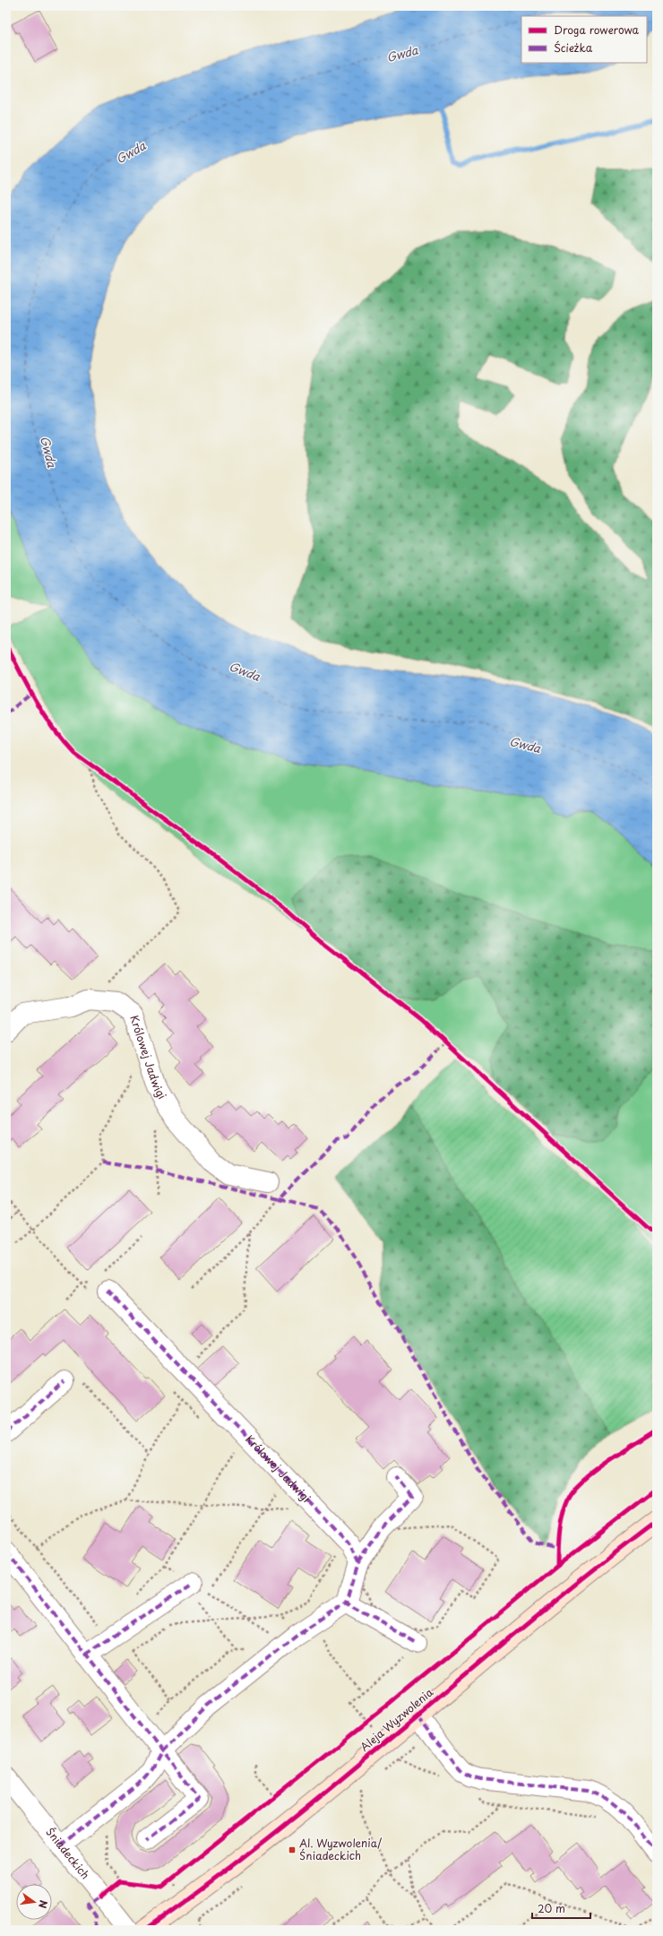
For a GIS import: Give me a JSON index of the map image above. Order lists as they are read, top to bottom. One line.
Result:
{"streets":{"street":["Królowej Jadwigi","Aleja Wyzwolenia","Śniadeckich"]},"water":["Gwda"],"places":{"transit":["Al. Wyzwolenia/ Śniadeckich"]},"legend":["Droga rowerowa","Ścieżka"],"scale_bar":"20 m","north":"right"}
